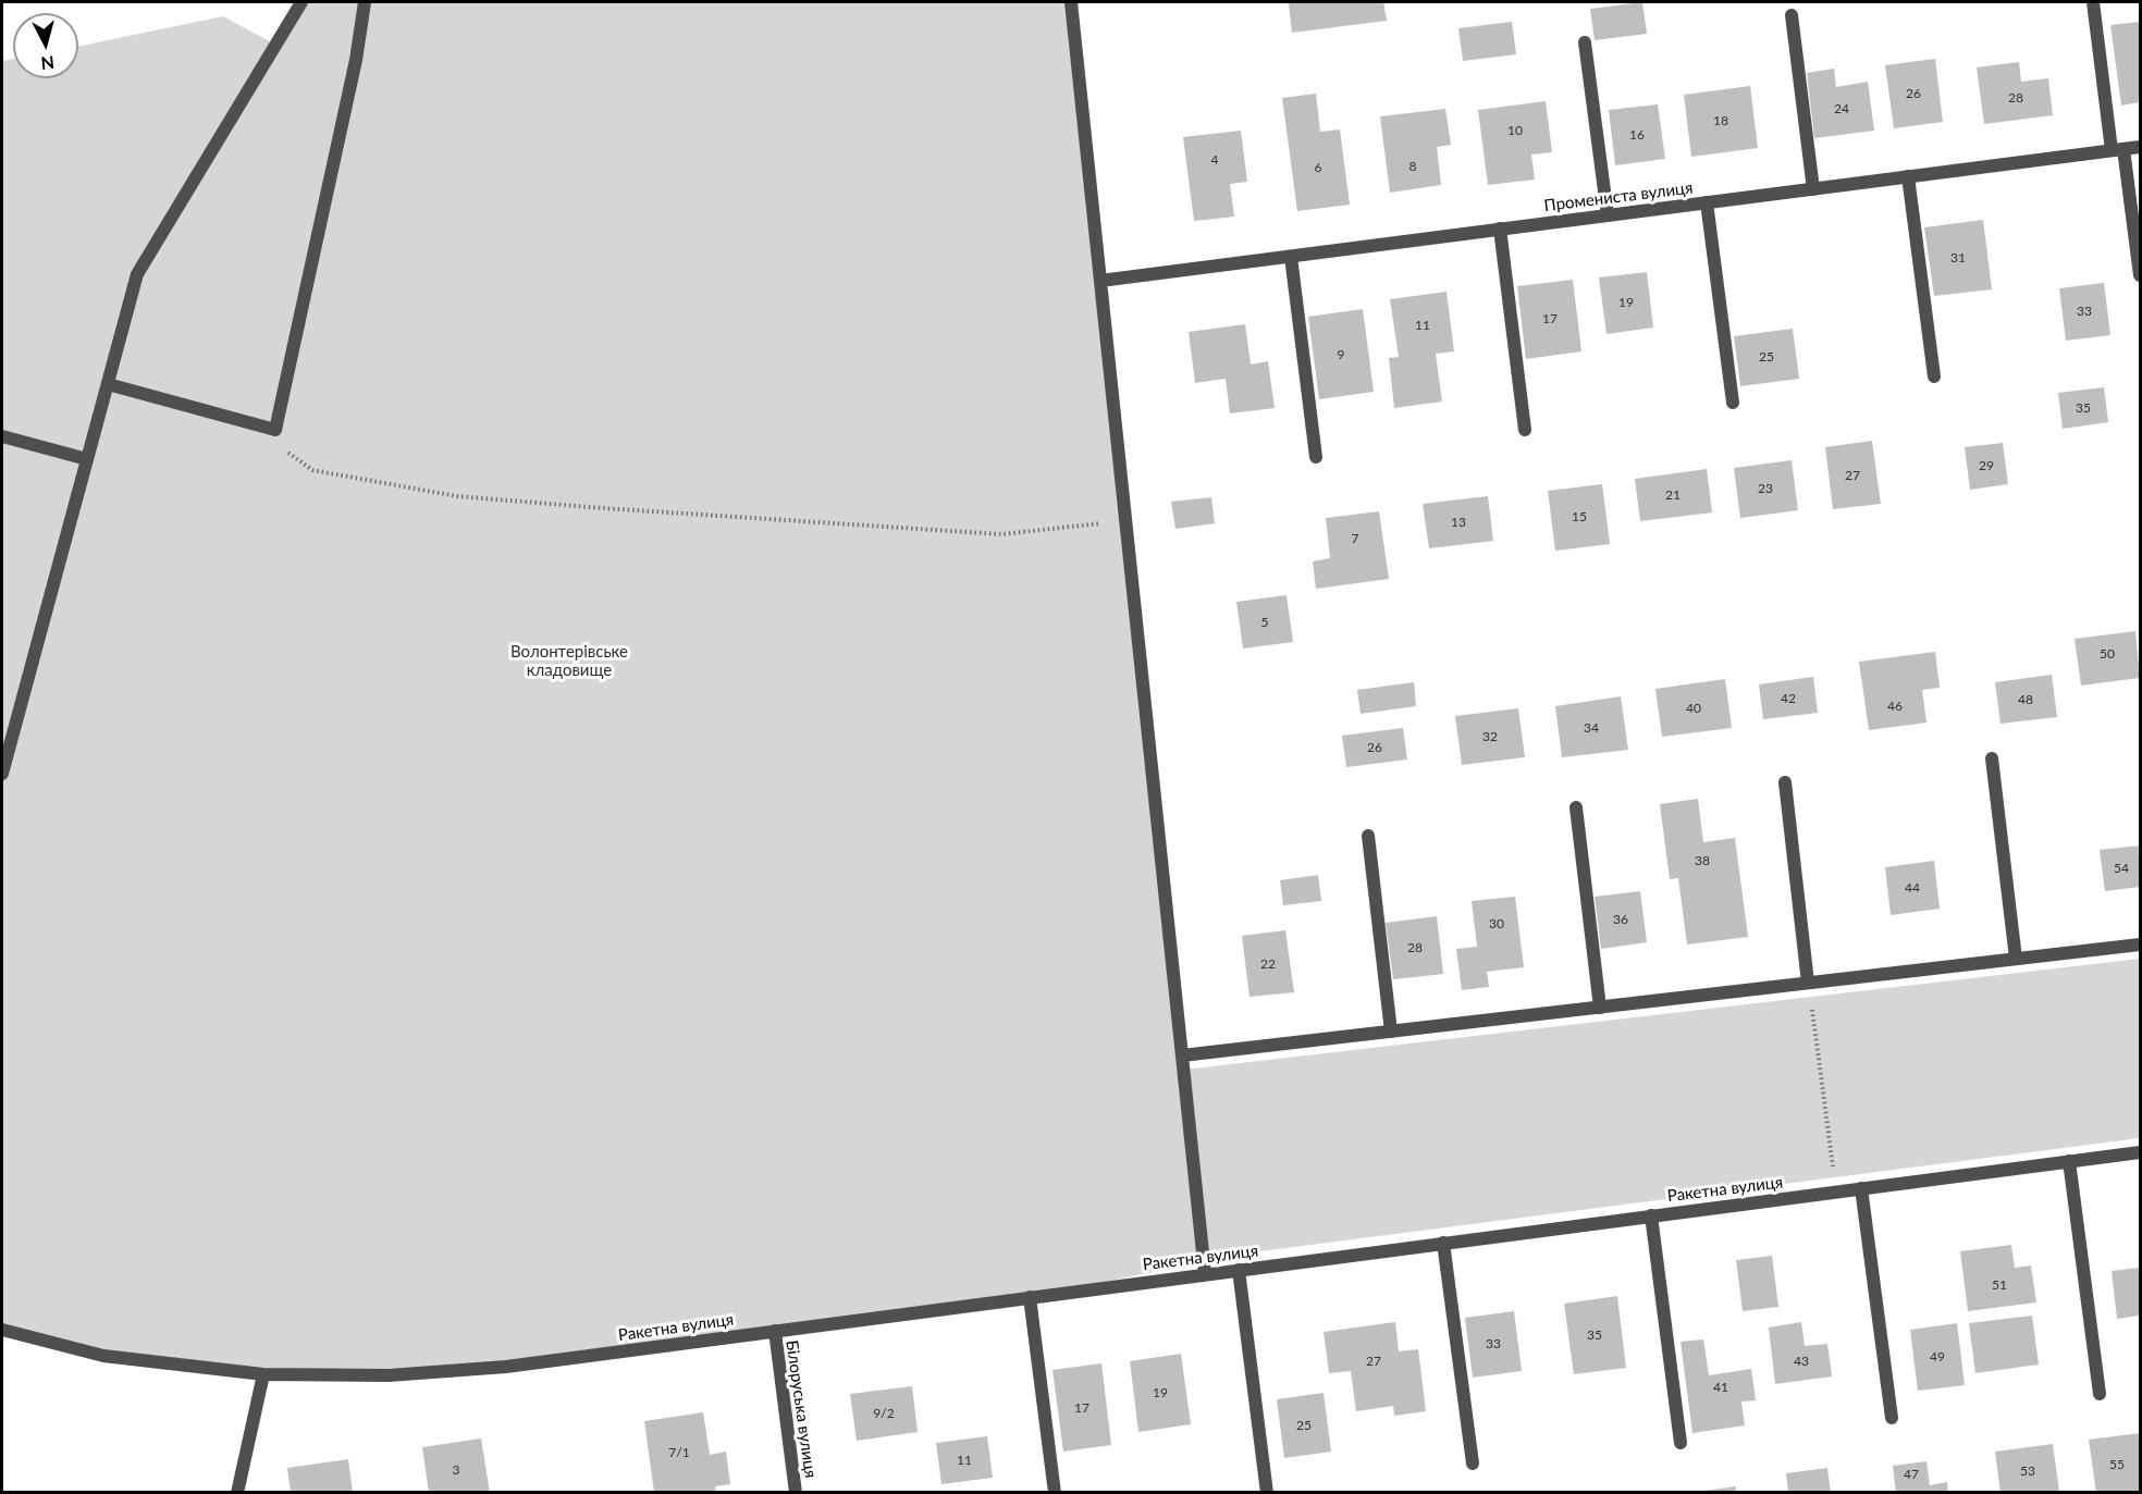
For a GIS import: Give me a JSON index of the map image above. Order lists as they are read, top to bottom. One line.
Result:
{"streets":{"street":["Промениста вулиця","Ракетна вулиця","Білоруська вулиця"]},"crossings":[["Ракетна вулиця","Білоруська вулиця"]],"parks":["Волонтерівське кладовище"],"house_numbers":["26","28","24","18","10","16","4","8","6","31","19","33","17","11","9","25","35","29","27","23","21","15","13","7","5","50","42","48","46","40","34","32","26","38","54","44","36","30","28","22","51","35","33","49","27","43","41","19","17","9/2","25","7/1","11","55","3","53","47"],"north":"bottom"}
